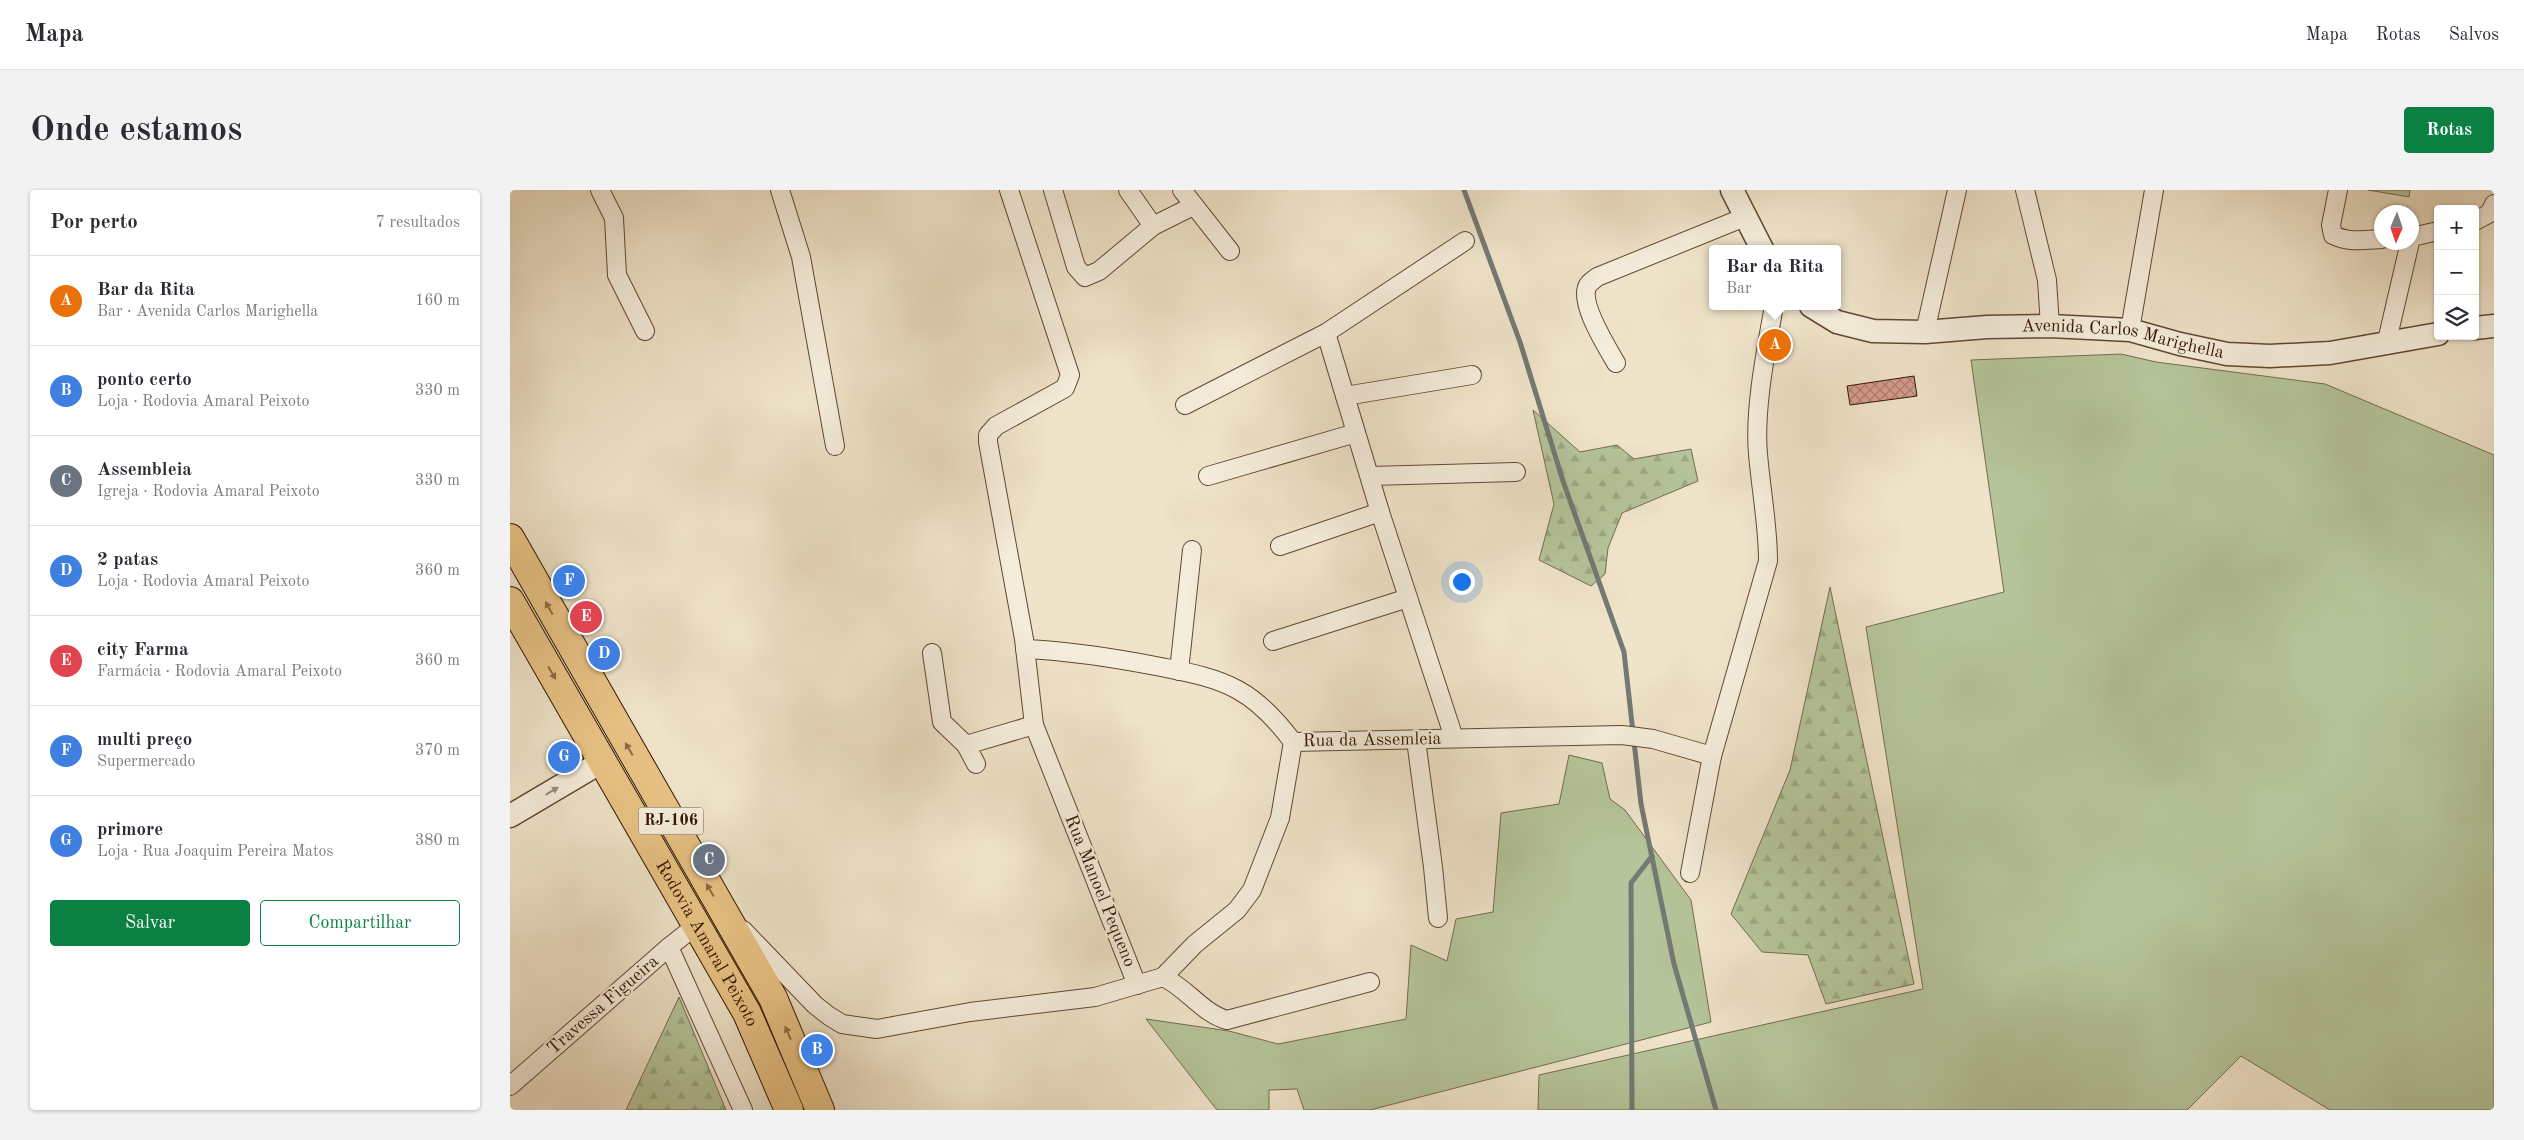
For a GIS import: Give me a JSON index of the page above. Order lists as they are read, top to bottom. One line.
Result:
{"streets":{"highway":["RJ-106","Rodovia Amaral Peixoto"],"street":["Avenida Carlos Marighella","Rua da Assemleia","Rua Manoel Pequeno","Travessa Figueira"]},"crossings":[["Rua da Assemleia","Rua Manoel Pequeno"],["Rua Manoel Pequeno","Rodovia Amaral Peixoto"],["Rodovia Amaral Peixoto","Travessa Figueira"]],"north":"bottom","page":{"header":"Mapa","nav":["Mapa","Rotas","Salvos"],"buttons":["Rotas",["Salvar","Compartilhar"]],"title":"Onde estamos","heading":["Por perto","7 resultados"],"map_buttons":["+","−"],"popup":["Bar da Rita","Bar"],"list":[{"mark":"A","name":"Bar da Rita","note":"Bar · Avenida Carlos Marighella","value":"160 m"},{"mark":"B","name":"ponto certo","note":"Loja · Rodovia Amaral Peixoto","value":"330 m"},{"mark":"C","name":"Assembleia","note":"Igreja · Rodovia Amaral Peixoto","value":"330 m"},{"mark":"D","name":"2 patas","note":"Loja · Rodovia Amaral Peixoto","value":"360 m"},{"mark":"E","name":"city Farma","note":"Farmácia · Rodovia Amaral Peixoto","value":"360 m"},{"mark":"F","name":"multi preço","note":"Supermercado","value":"370 m"},{"mark":"G","name":"primore","note":"Loja · Rua Joaquim Pereira Matos","value":"380 m"}],"pins":["A","F","E","D","G","C","B"]}}
